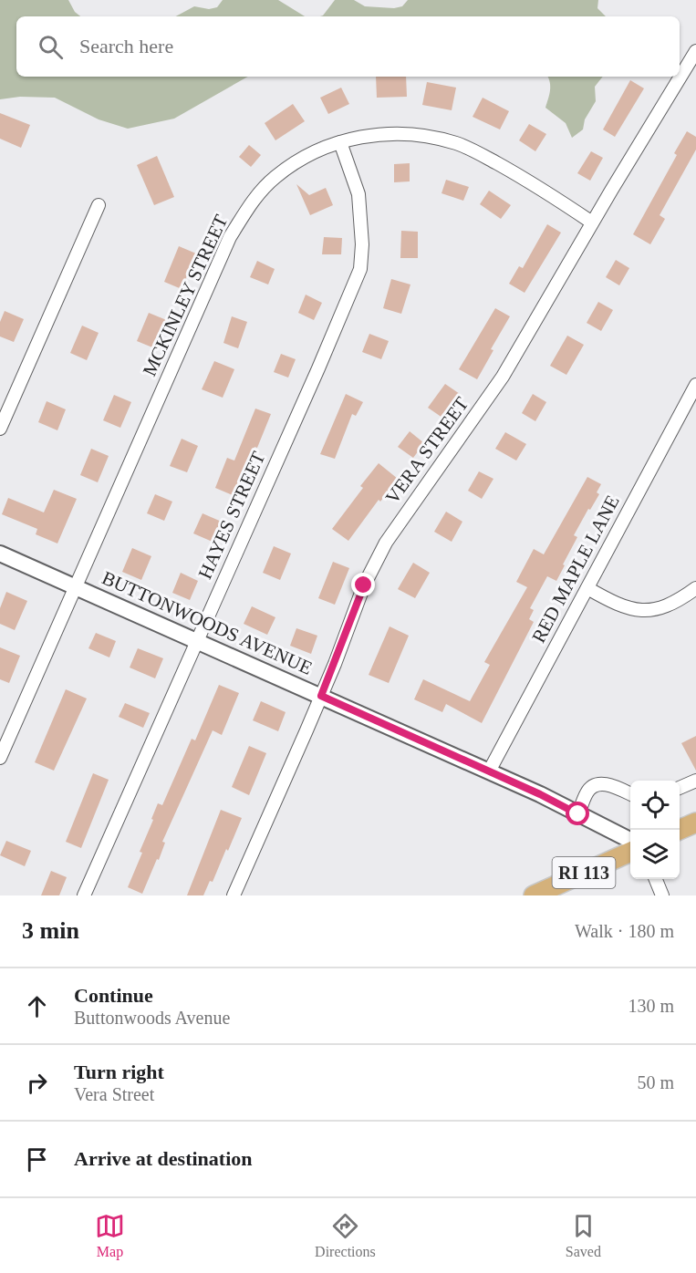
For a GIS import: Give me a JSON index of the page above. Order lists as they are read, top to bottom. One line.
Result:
{"streets":{"main road":["RI 113"],"street":["MCKINLEY STREET","VERA STREET","HAYES STREET","RED MAPLE LANE","BUTTONWOODS AVENUE"]},"crossings":[["MCKINLEY STREET","VERA STREET"],["MCKINLEY STREET","HAYES STREET"],["MCKINLEY STREET","BUTTONWOODS AVENUE"],["VERA STREET","BUTTONWOODS AVENUE"],["HAYES STREET","BUTTONWOODS AVENUE"],["RED MAPLE LANE","BUTTONWOODS AVENUE"]],"page":{"search":"Search here","heading":["3 min","Walk · 180 m"],"list":[["Continue","Buttonwoods Avenue","130 m"],["Turn right","Vera Street","50 m"],"Arrive at destination"],"nav":["Map","Directions","Saved"]}}
